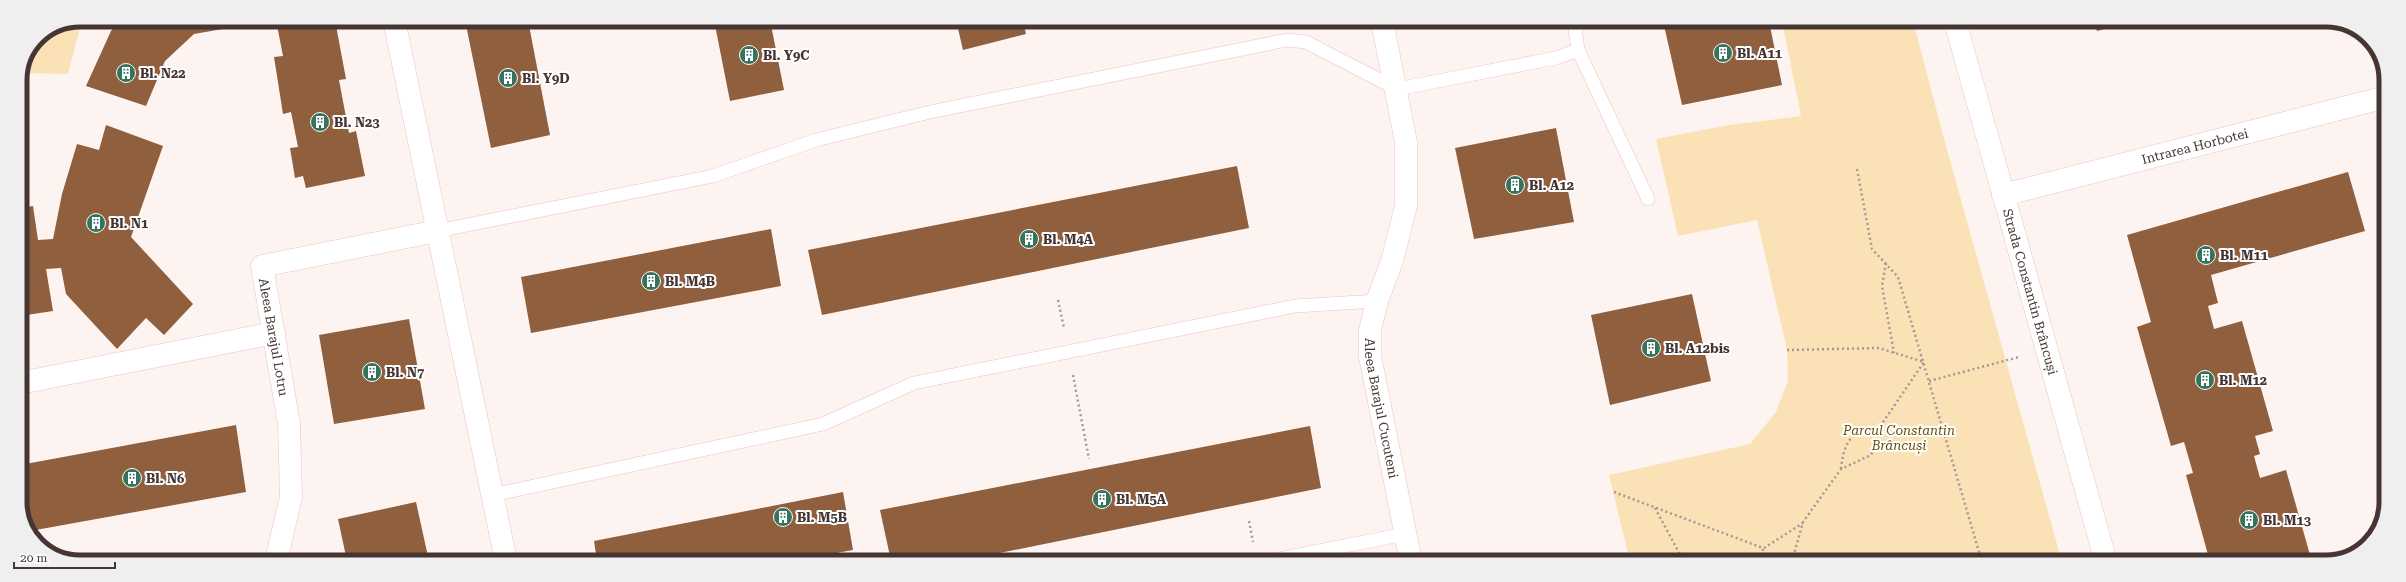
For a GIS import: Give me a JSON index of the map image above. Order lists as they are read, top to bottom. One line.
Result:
{"streets":{"street":["Intrarea Horbotei","Strada Constantin Brâncuși","Aleea Barajul Lotru","Aleea Barajul Cucuteni"]},"crossings":[["Intrarea Horbotei","Strada Constantin Brâncuși"]],"parks":["Parcul Constantin Brâncuși"],"places":{"building":["Bl. A11","Bl. Y9C","Bl. N22","Bl. Y9D","Bl. N23","Bl. A12","Bl. N1","Bl. M4A","Bl. M11","Bl. M4B","Bl. A12bis","Bl. N7","Bl. M12","Bl. N6","Bl. M5A","Bl. M5B","Bl. M13"]},"scale_bar":"20 m"}
